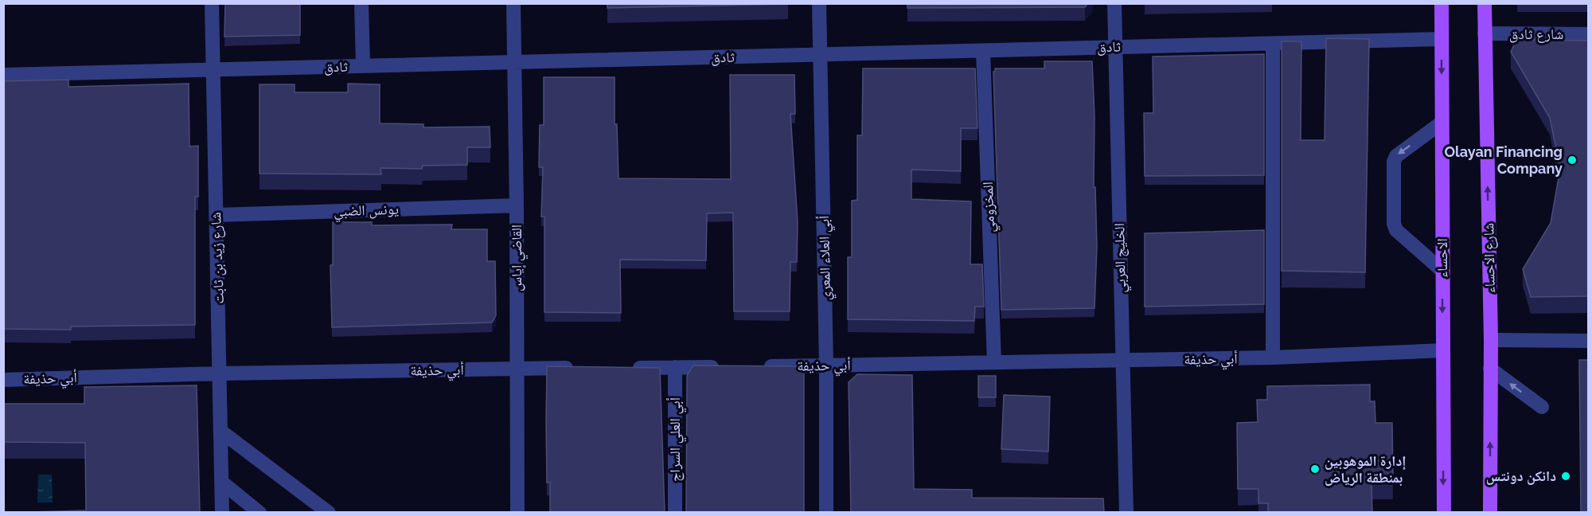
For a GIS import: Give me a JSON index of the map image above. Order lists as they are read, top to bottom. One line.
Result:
{"streets":{"main road":["الاحساء","شارع الاحساء"],"street":["شارع ثادق","ثادق","المخزومي","يونس الضبي","شارع زيد بن ثابت","القاضي إياس","أبي العلاء المعري","الخليج العربي","أبي حذيفة","أبي العلي السراج"]},"crossings":[["شارع ثادق","شارع الاحساء"],["ثادق","المخزومي"],["ثادق","شارع زيد بن ثابت"],["ثادق","القاضي إياس"],["ثادق","أبي العلاء المعري"],["ثادق","الخليج العربي"],["ثادق","الاحساء"],["المخزومي","أبي حذيفة"],["يونس الضبي","شارع زيد بن ثابت"],["يونس الضبي","القاضي إياس"],["شارع زيد بن ثابت","أبي حذيفة"],["القاضي إياس","أبي حذيفة"],["أبي العلاء المعري","أبي حذيفة"],["الخليج العربي","أبي حذيفة"],["الاحساء","أبي حذيفة"]],"one_way":["الاحساء","شارع الاحساء"],"places":["Olayan Financing Company","إدارة الموهوبين بمنطقة الرياض","دانكن دونتس"]}
